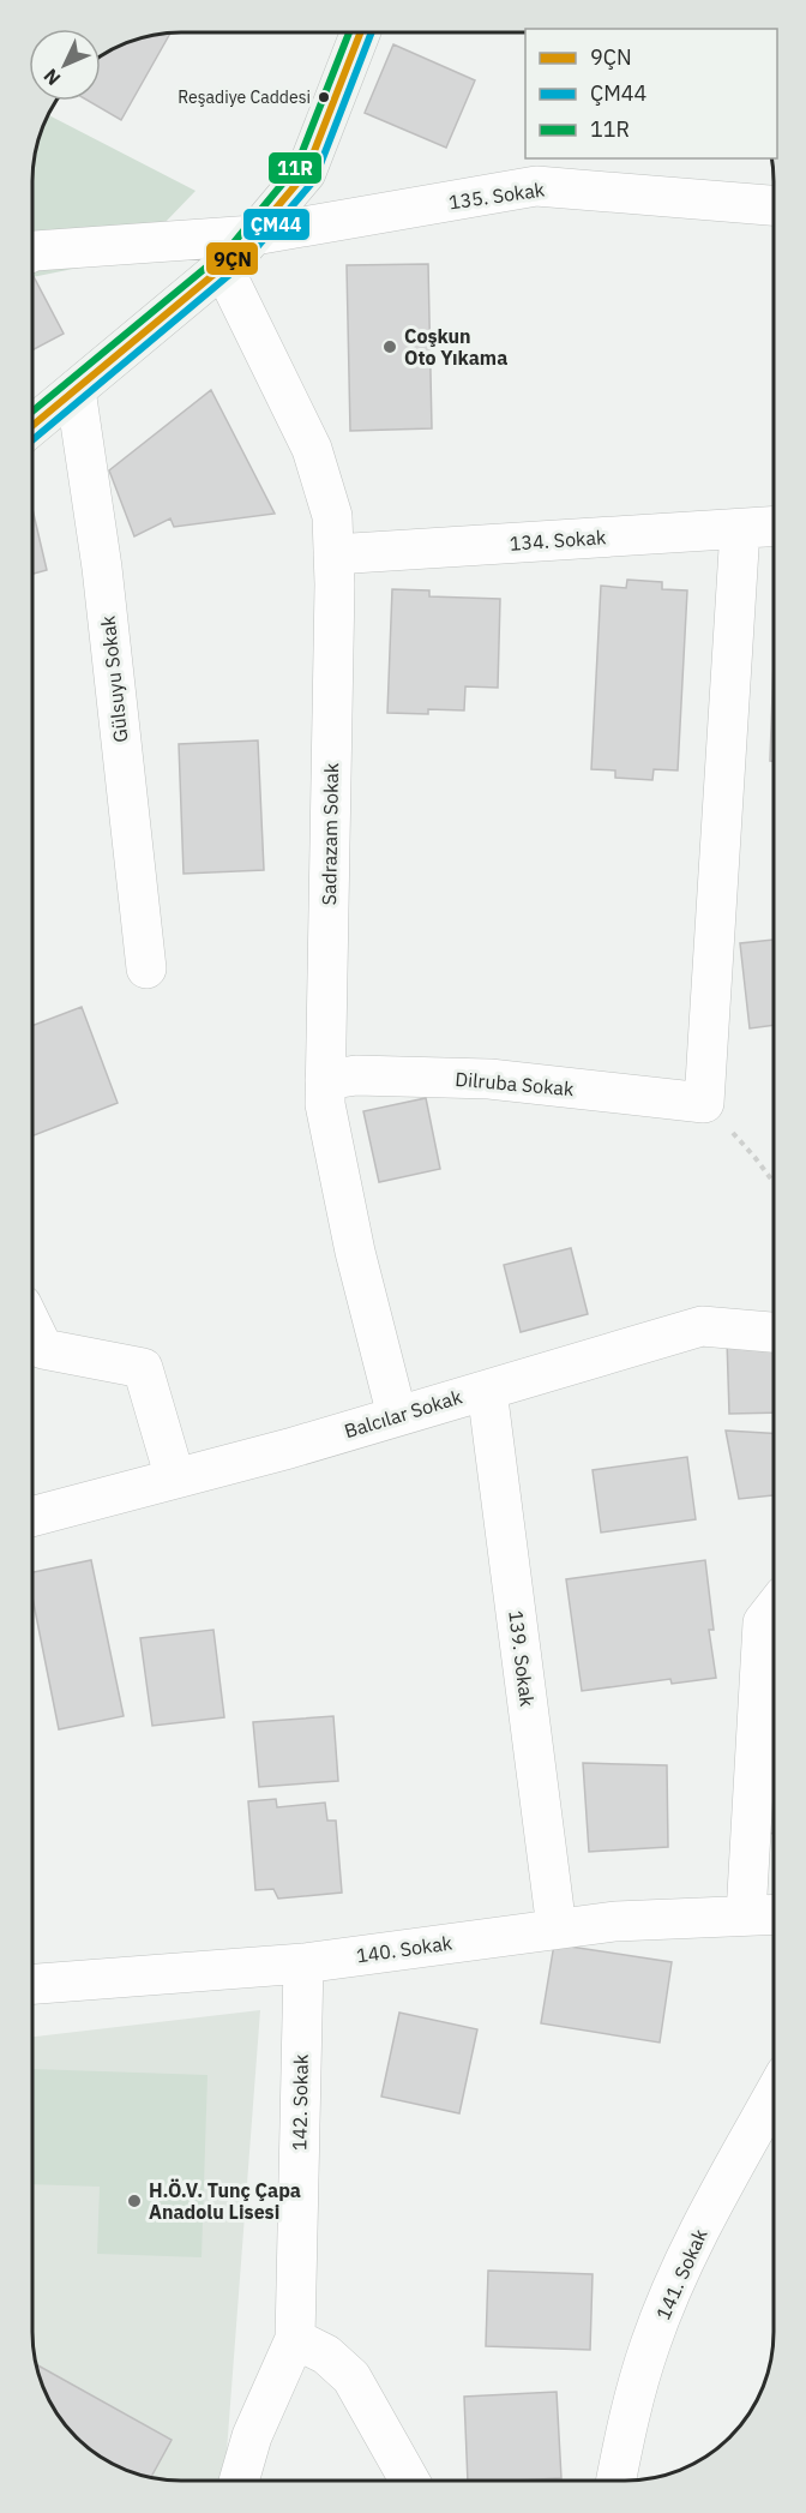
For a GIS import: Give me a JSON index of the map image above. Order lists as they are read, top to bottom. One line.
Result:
{"streets":{"street":["135. Sokak","134. Sokak","Gülsuyu Sokak","Sadrazam Sokak","Dilruba Sokak","Balcılar Sokak","139. Sokak","140. Sokak","142. Sokak","141. Sokak"]},"crossings":[["134. Sokak","Sadrazam Sokak"],["Sadrazam Sokak","Dilruba Sokak"],["Sadrazam Sokak","Balcılar Sokak"],["Balcılar Sokak","139. Sokak"],["139. Sokak","140. Sokak"],["140. Sokak","142. Sokak"]],"places":["Reşadiye Caddesi","Coşkun Oto Yıkama","H.Ö.V. Tunç Çapa Anadolu Lisesi"],"lines":["transit line 9ÇN","transit line ÇM44","transit line 11R"],"legend":["9ÇN","ÇM44","11R"],"north":"bottom left"}
